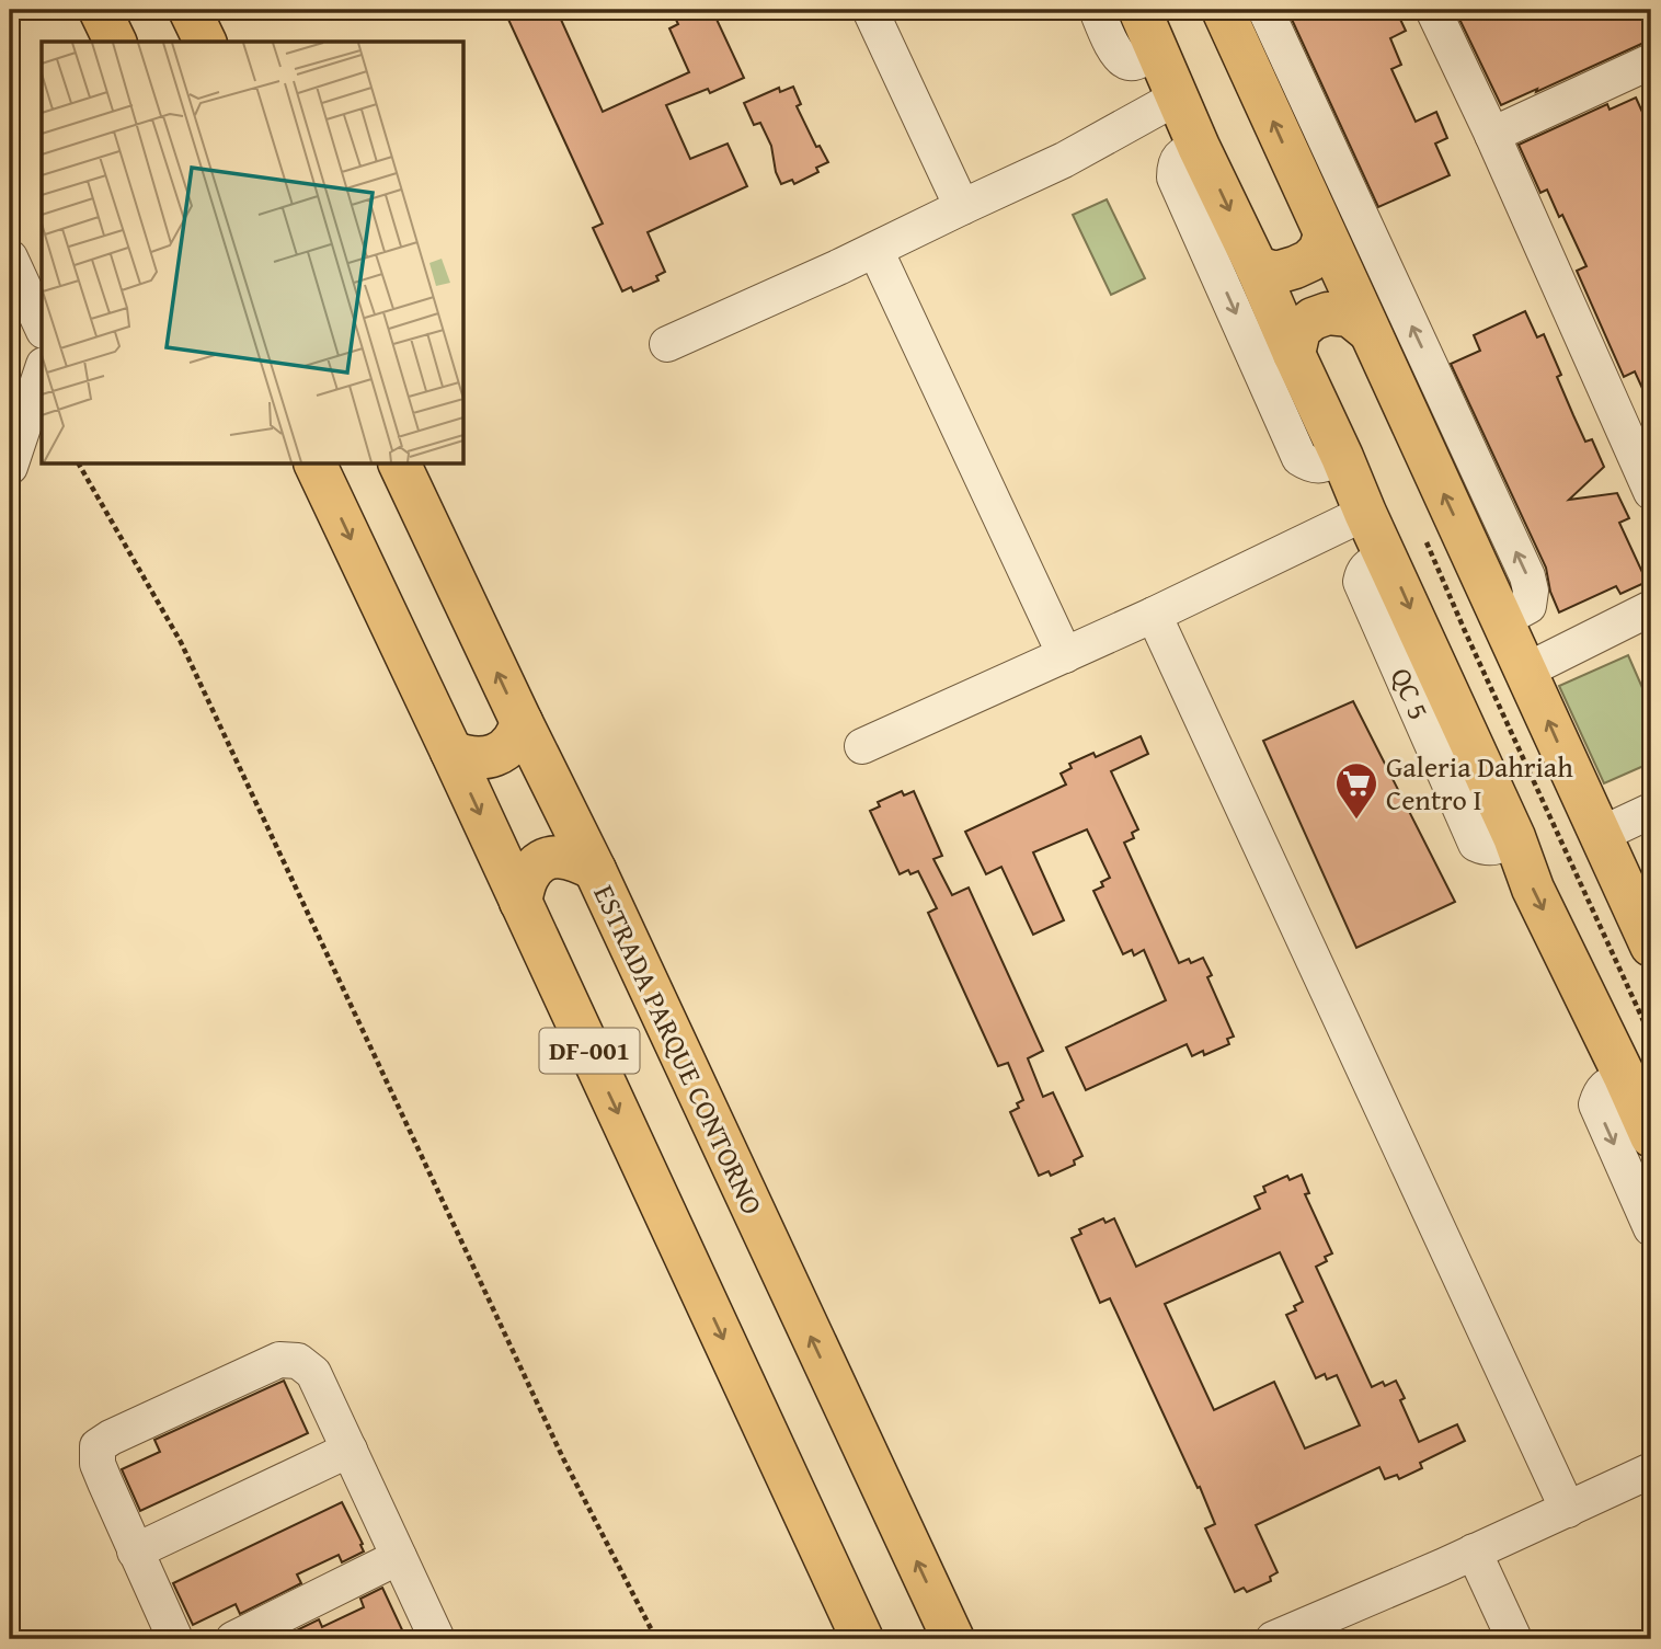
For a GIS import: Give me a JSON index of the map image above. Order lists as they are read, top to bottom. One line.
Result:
{"streets":{"main road":["ESTRADA PARQUE CONTORNO","DF-001"]},"places":{"supermarket":["Galeria Dahriah Centro I"]}}
